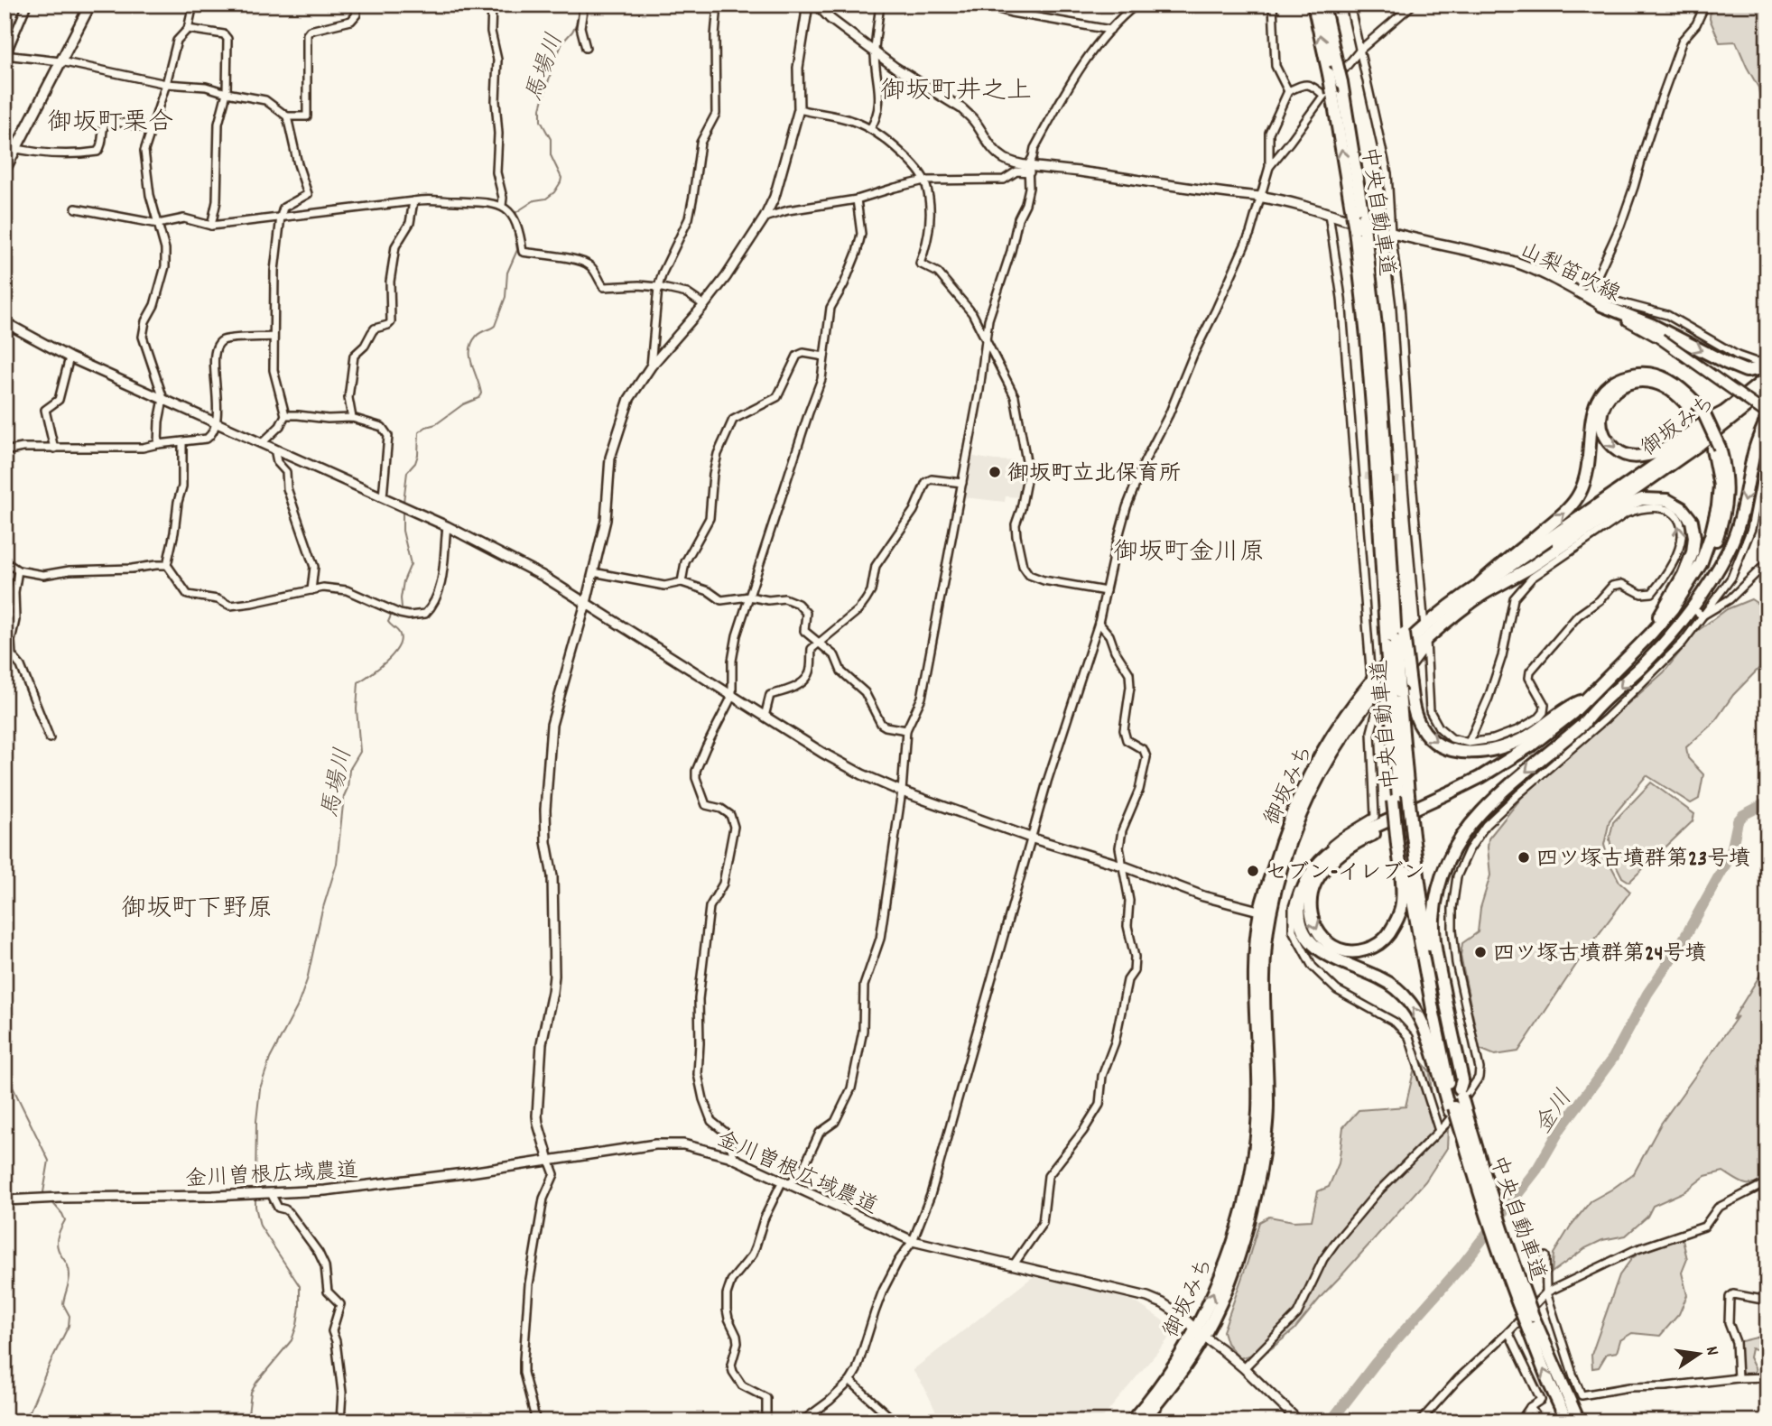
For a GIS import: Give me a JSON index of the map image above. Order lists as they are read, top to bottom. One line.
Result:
{"streets":{"highway":["中央自動車道","御坂みち"],"main road":["山梨笛吹線"],"street":["金川曽根広域農道"]},"crossings":[["御坂みち","金川曽根広域農道"]],"districts":["御坂町井之上","御坂町栗合","御坂町金川原","御坂町下野原"],"water":["馬場川","金川"],"places":["御坂町立北保育所","四ツ塚古墳群第23号墳","セブン-イレブン","四ツ塚古墳群第24号墳"],"north":"right"}
